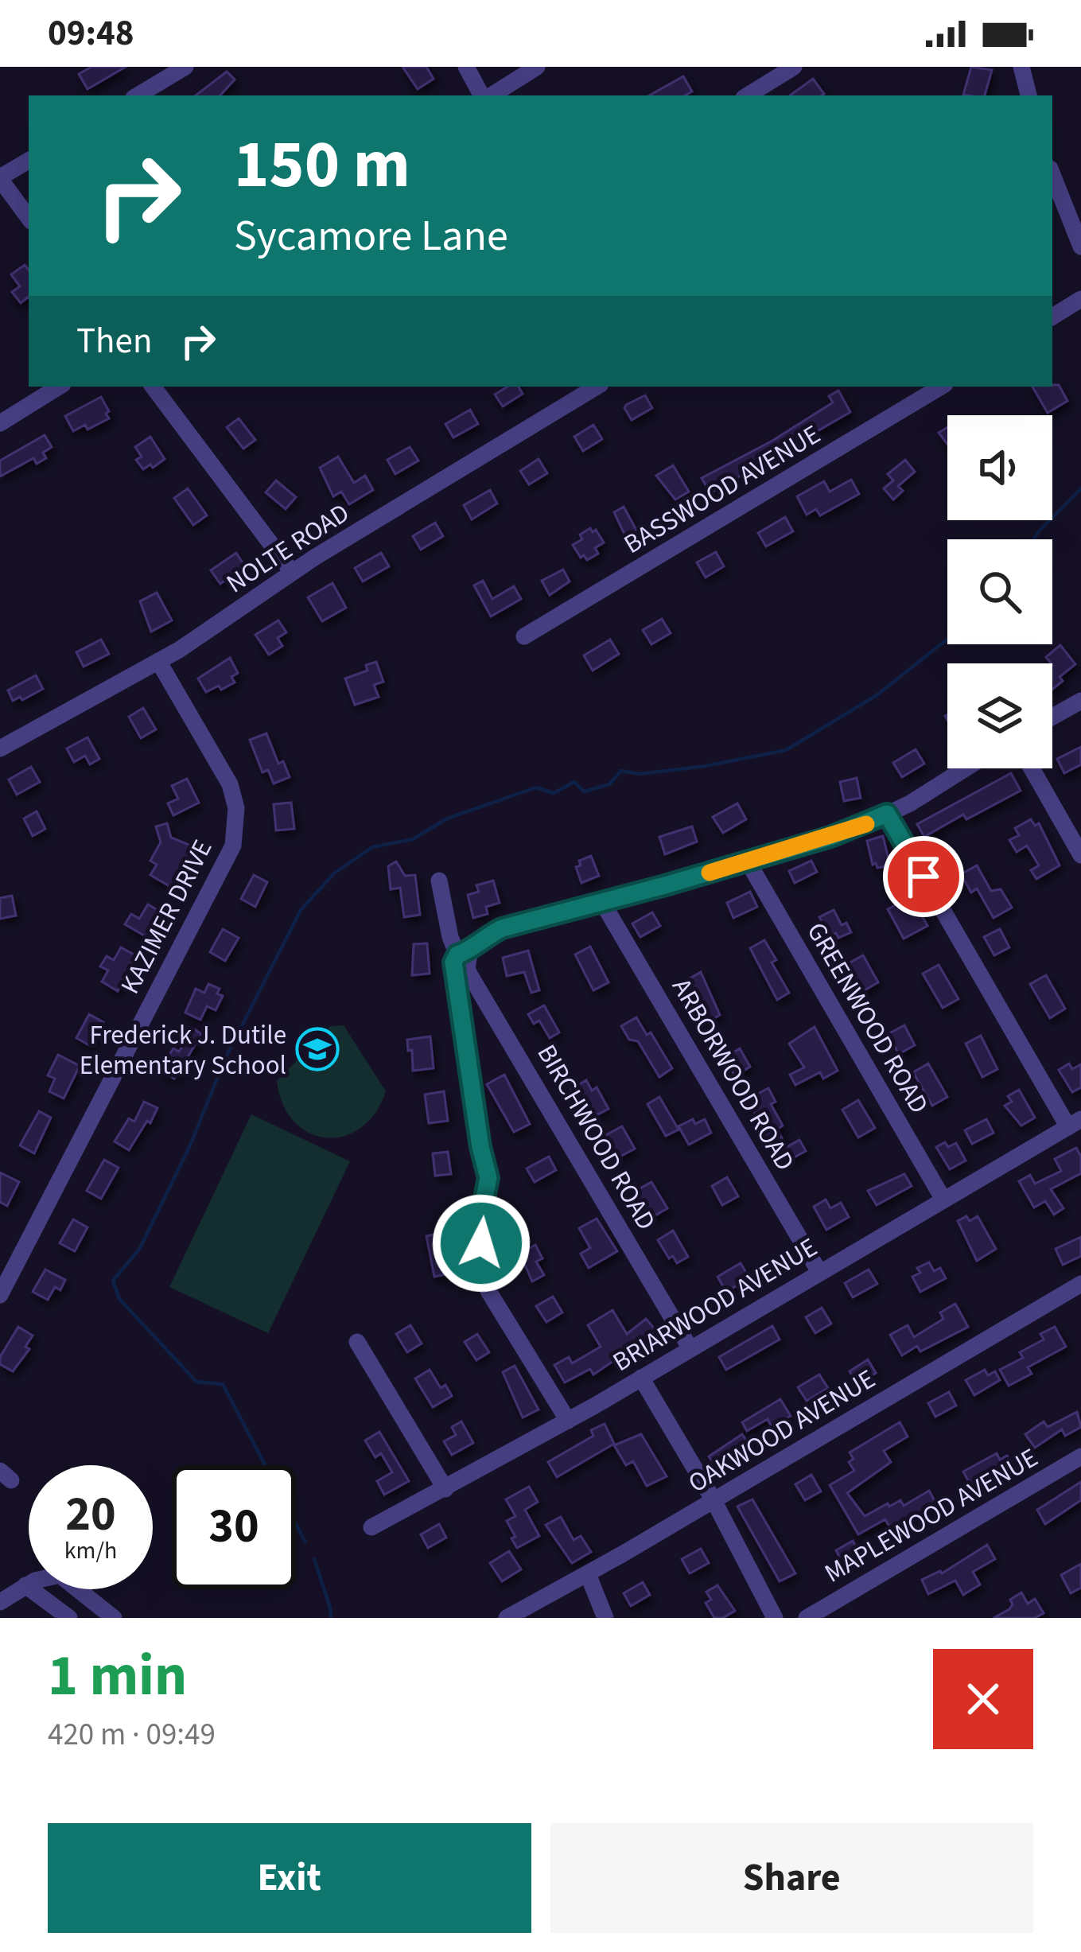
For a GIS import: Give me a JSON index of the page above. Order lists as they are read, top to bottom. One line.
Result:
{"streets":{"street":["BASSWOOD AVENUE","NOLTE ROAD","KAZIMER DRIVE","GREENWOOD ROAD","ARBORWOOD ROAD","BIRCHWOOD ROAD","BRIARWOOD AVENUE","OAKWOOD AVENUE","MAPLEWOOD AVENUE"]},"crossings":[["NOLTE ROAD","KAZIMER DRIVE"],["GREENWOOD ROAD","BRIARWOOD AVENUE"],["ARBORWOOD ROAD","BRIARWOOD AVENUE"],["BIRCHWOOD ROAD","BRIARWOOD AVENUE"]],"places":{"school or university":["Frederick J. Dutile Elementary School"]},"page":{"status":"09:48","turn":["150 m","Sycamore Lane"],"then":"Then","speed":"20 km/h","limit":"30","heading":["1 min","420 m · 09:49"],"buttons":["Exit","Share"]}}
